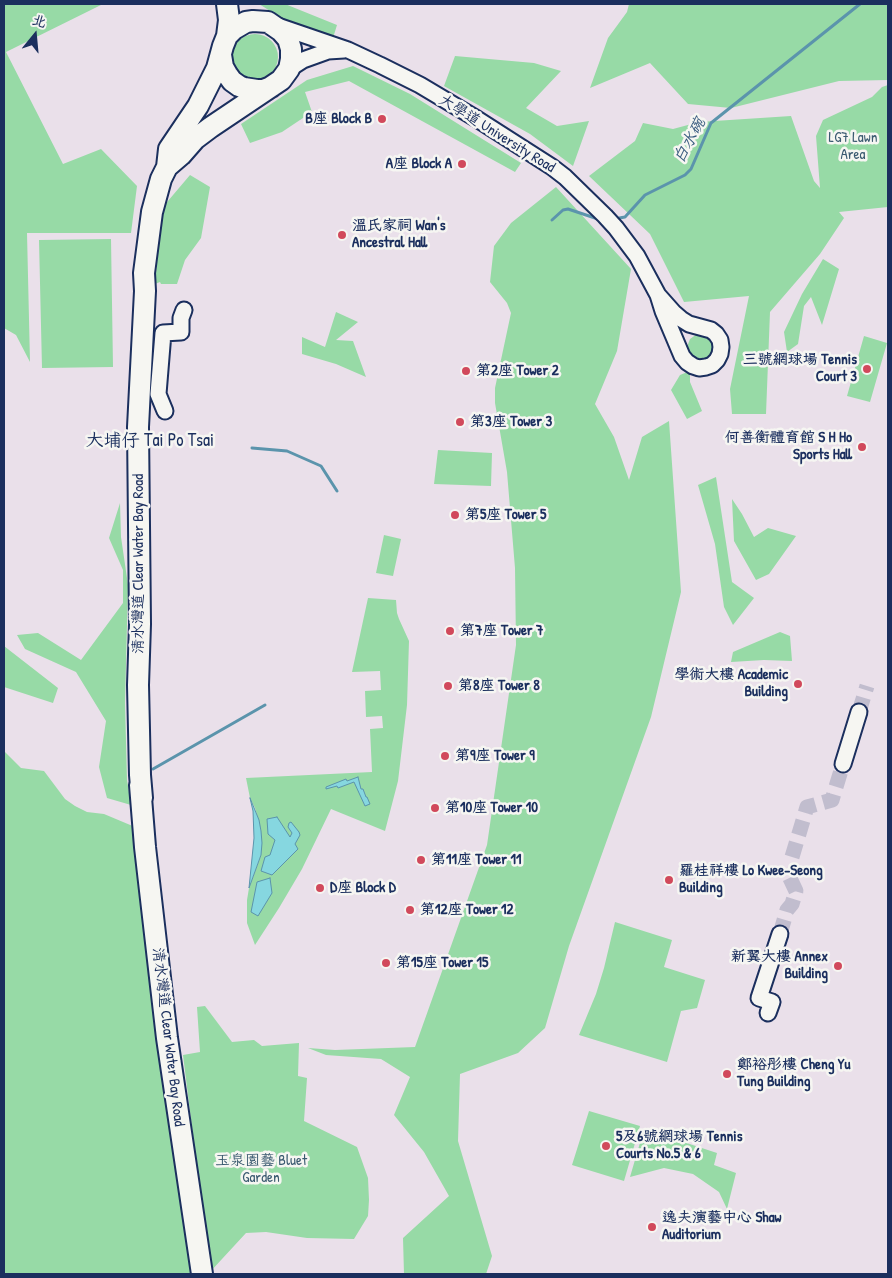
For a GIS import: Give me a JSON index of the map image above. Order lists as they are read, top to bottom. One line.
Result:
{"streets":{"main road":["清水灣道 Clear Water Bay Road"],"street":["大學道 University Road"]},"crossings":[["大學道 University Road","清水灣道 Clear Water Bay Road"]],"districts":["大埔仔 Tai Po Tsai"],"water":["白水碗"],"parks":["LG7 Lawn Area","玉泉園藝 Bluet Garden"],"places":["B座 Block B","A座 Block A","溫氏家祠 Wan's Ancestral Hall","三號網球場 Tennis Court 3","第2座 Tower 2","第3座 Tower 3","何善衡體育館 S H Ho Sports Hall","第5座 Tower 5","第7座 Tower 7","學術大樓 Academic Building","第8座 Tower 8","第9座 Tower 9","第10座 Tower 10","第11座 Tower 11","羅桂祥樓 Lo Kwee-Seong Building","D座 Block D","第12座 Tower 12","第15座 Tower 15","新翼大樓 Annex Building","鄭裕彤樓 Cheng Yu Tung Building","5及6號網球場 Tennis Courts No.5 & 6","逸夫演藝中心 Shaw Auditorium"],"north":"top"}
